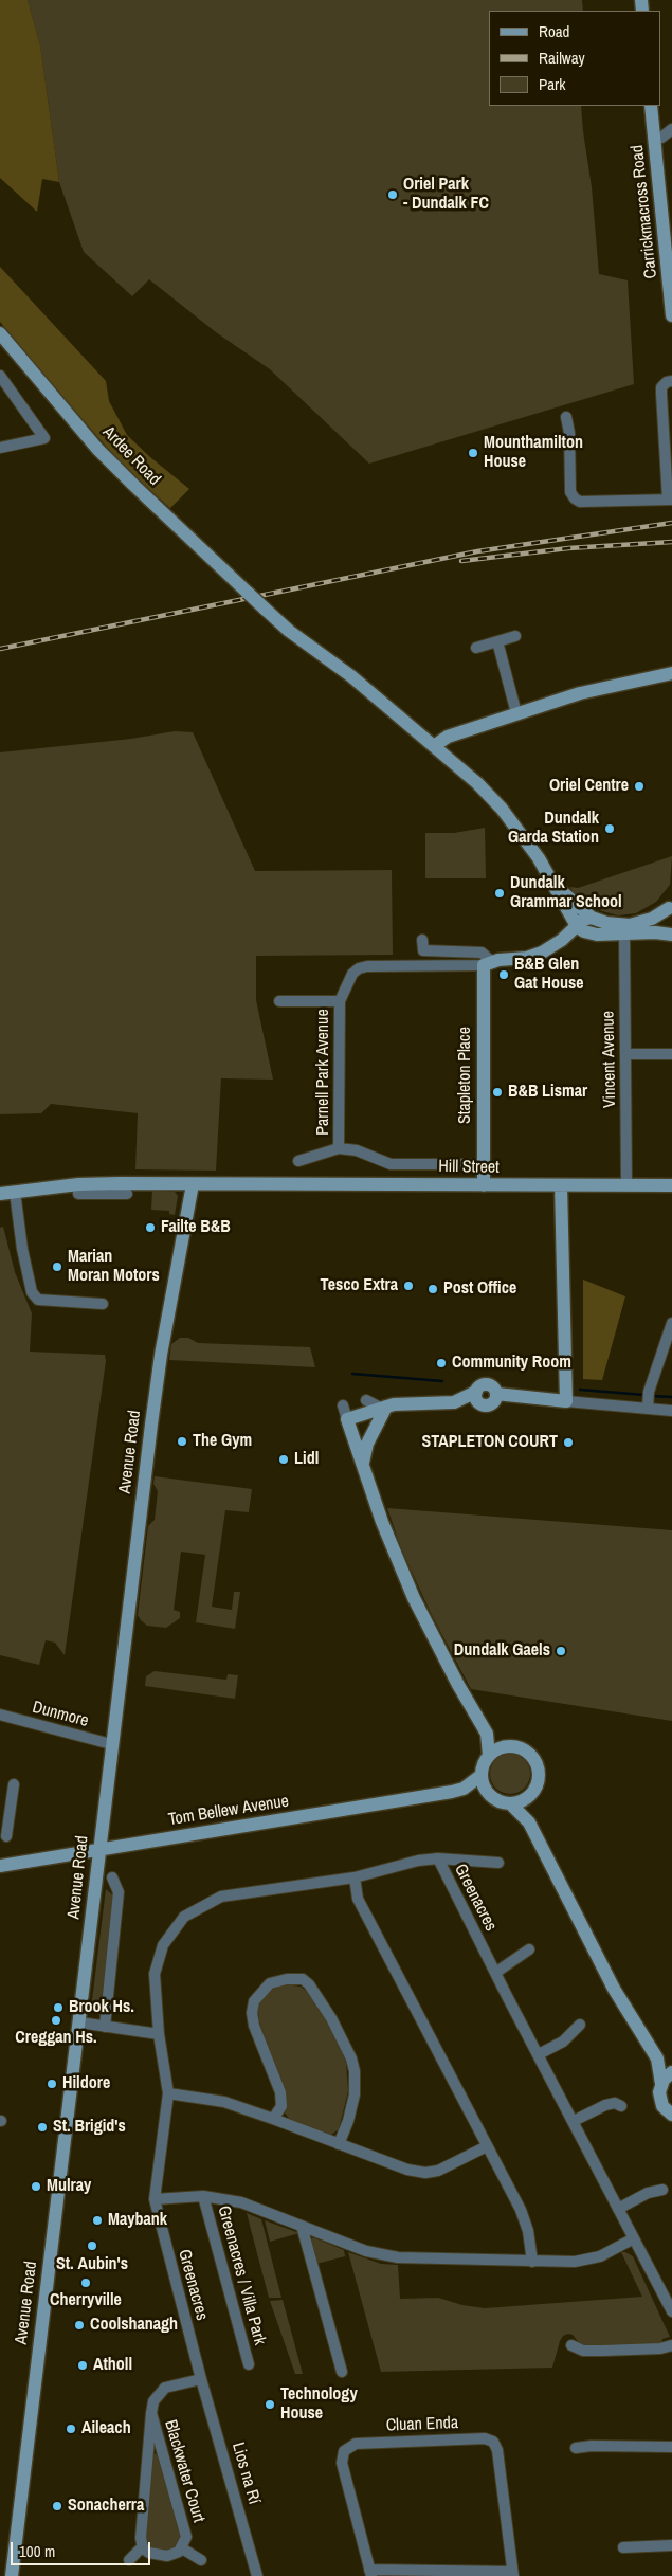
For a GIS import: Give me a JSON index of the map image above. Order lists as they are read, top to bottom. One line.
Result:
{"streets":{"street":["Carrickmacross Road","Ardee Road","Vincent Avenue","Parnell Park Avenue","Stapleton Place","Hill Street","Avenue Road","Dunmore","Tom Bellew Avenue","Greenacres","Greenacres / Villa Park","Cluan Enda","Blackwater Court","Lios na Rí"]},"crossings":[["Vincent Avenue","Hill Street"],["Parnell Park Avenue","Stapleton Place"],["Stapleton Place","Hill Street"],["Avenue Road","Dunmore"],["Avenue Road","Tom Bellew Avenue"],["Greenacres","Blackwater Court"],["Greenacres","Lios na Rí"],["Blackwater Court","Lios na Rí"]],"places":["Oriel Park - Dundalk FC","Mounthamilton House","Oriel Centre","Dundalk Garda Station","Dundalk Grammar School","B&B Glen Gat House","B&B Lismar","Failte B&B","Marian Moran Motors","Tesco Extra","Post Office","Community Room","The Gym","STAPLETON COURT","Lidl","Dundalk Gaels","Brook Hs.","Creggan Hs.","Hildore","St. Brigid's","Mulray","Maybank","St. Aubin's","Cherryville","Coolshanagh","Atholl","Technology House","Aileach","Sonacherra"],"legend":["Road","Railway","Park"],"scale_bar":"100 m"}
